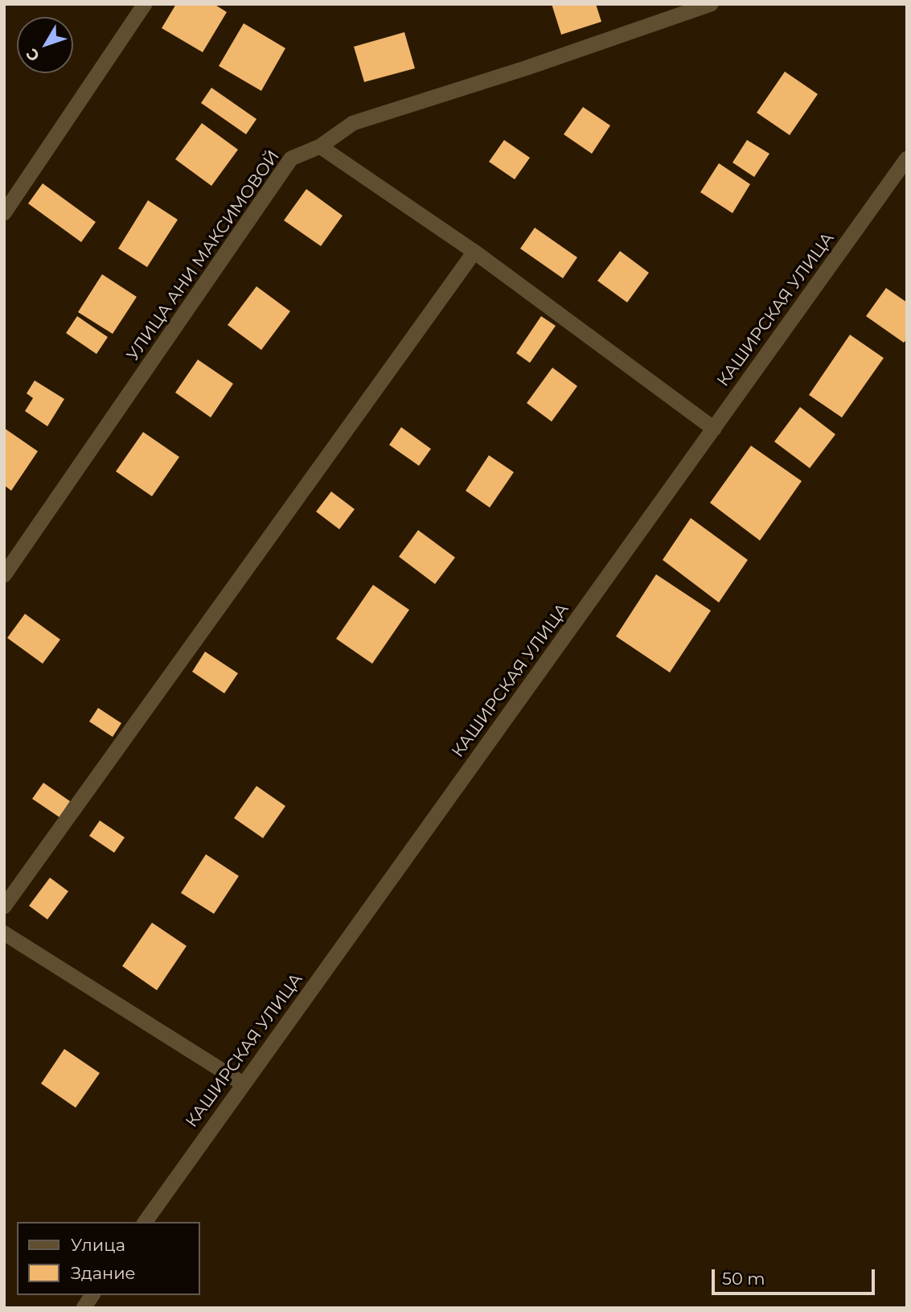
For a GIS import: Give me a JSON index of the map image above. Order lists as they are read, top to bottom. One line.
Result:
{"streets":{"street":["УЛИЦА АНИ МАКСИМОВОЙ","КАШИРСКАЯ УЛИЦА"]},"legend":["Улица","Здание"],"scale_bar":"50 m","north":"bottom left"}
